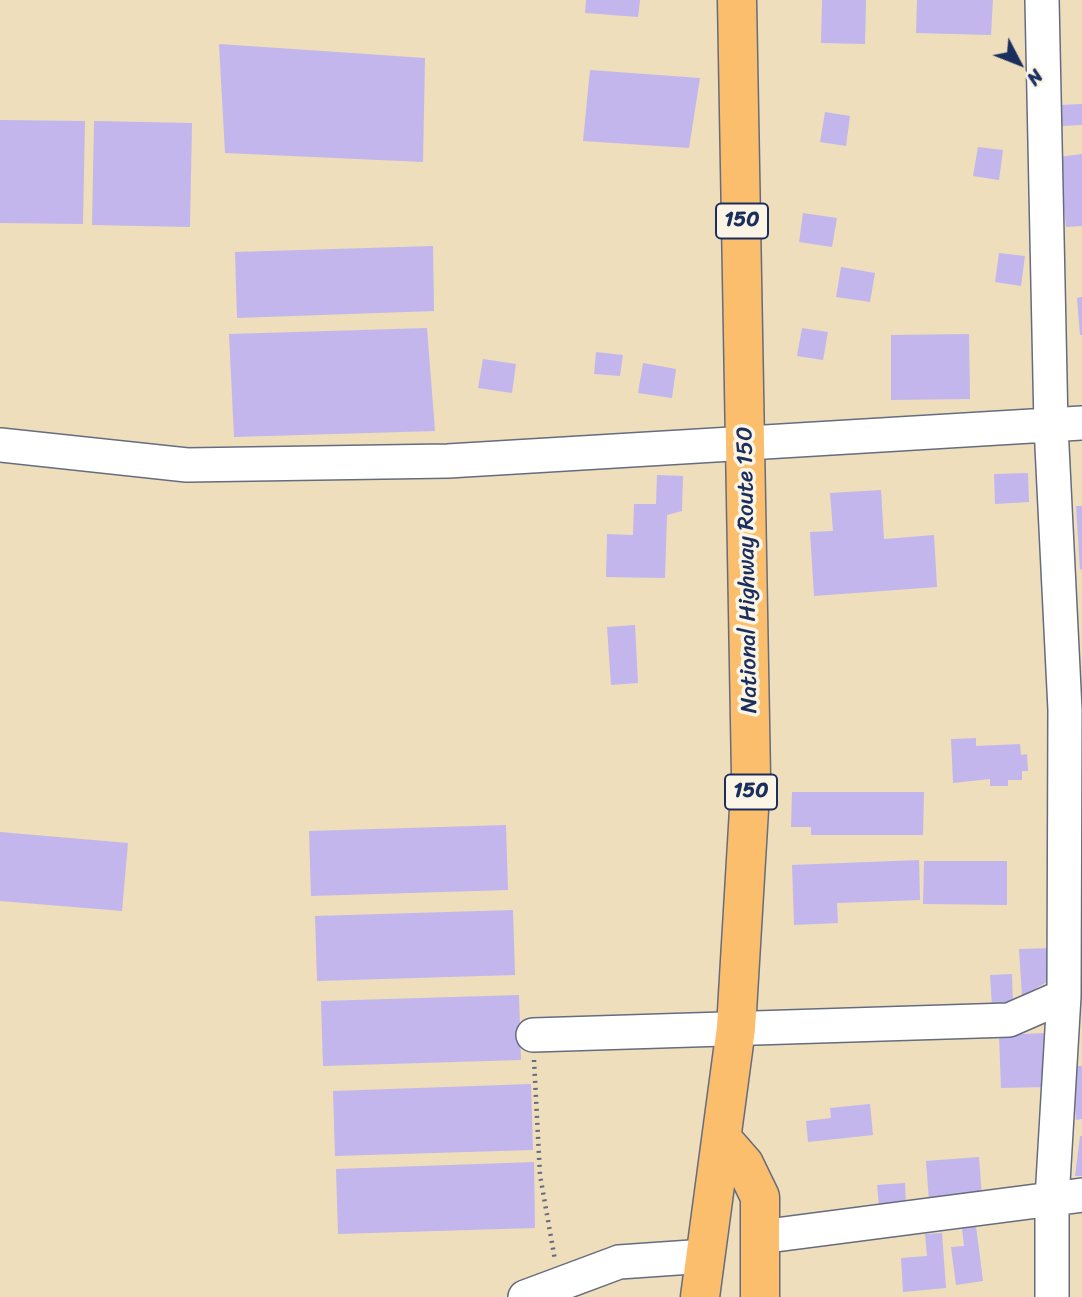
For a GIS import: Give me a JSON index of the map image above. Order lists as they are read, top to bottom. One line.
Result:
{"streets":{"highway":["150","National Highway Route 150"]},"north":"bottom right"}
